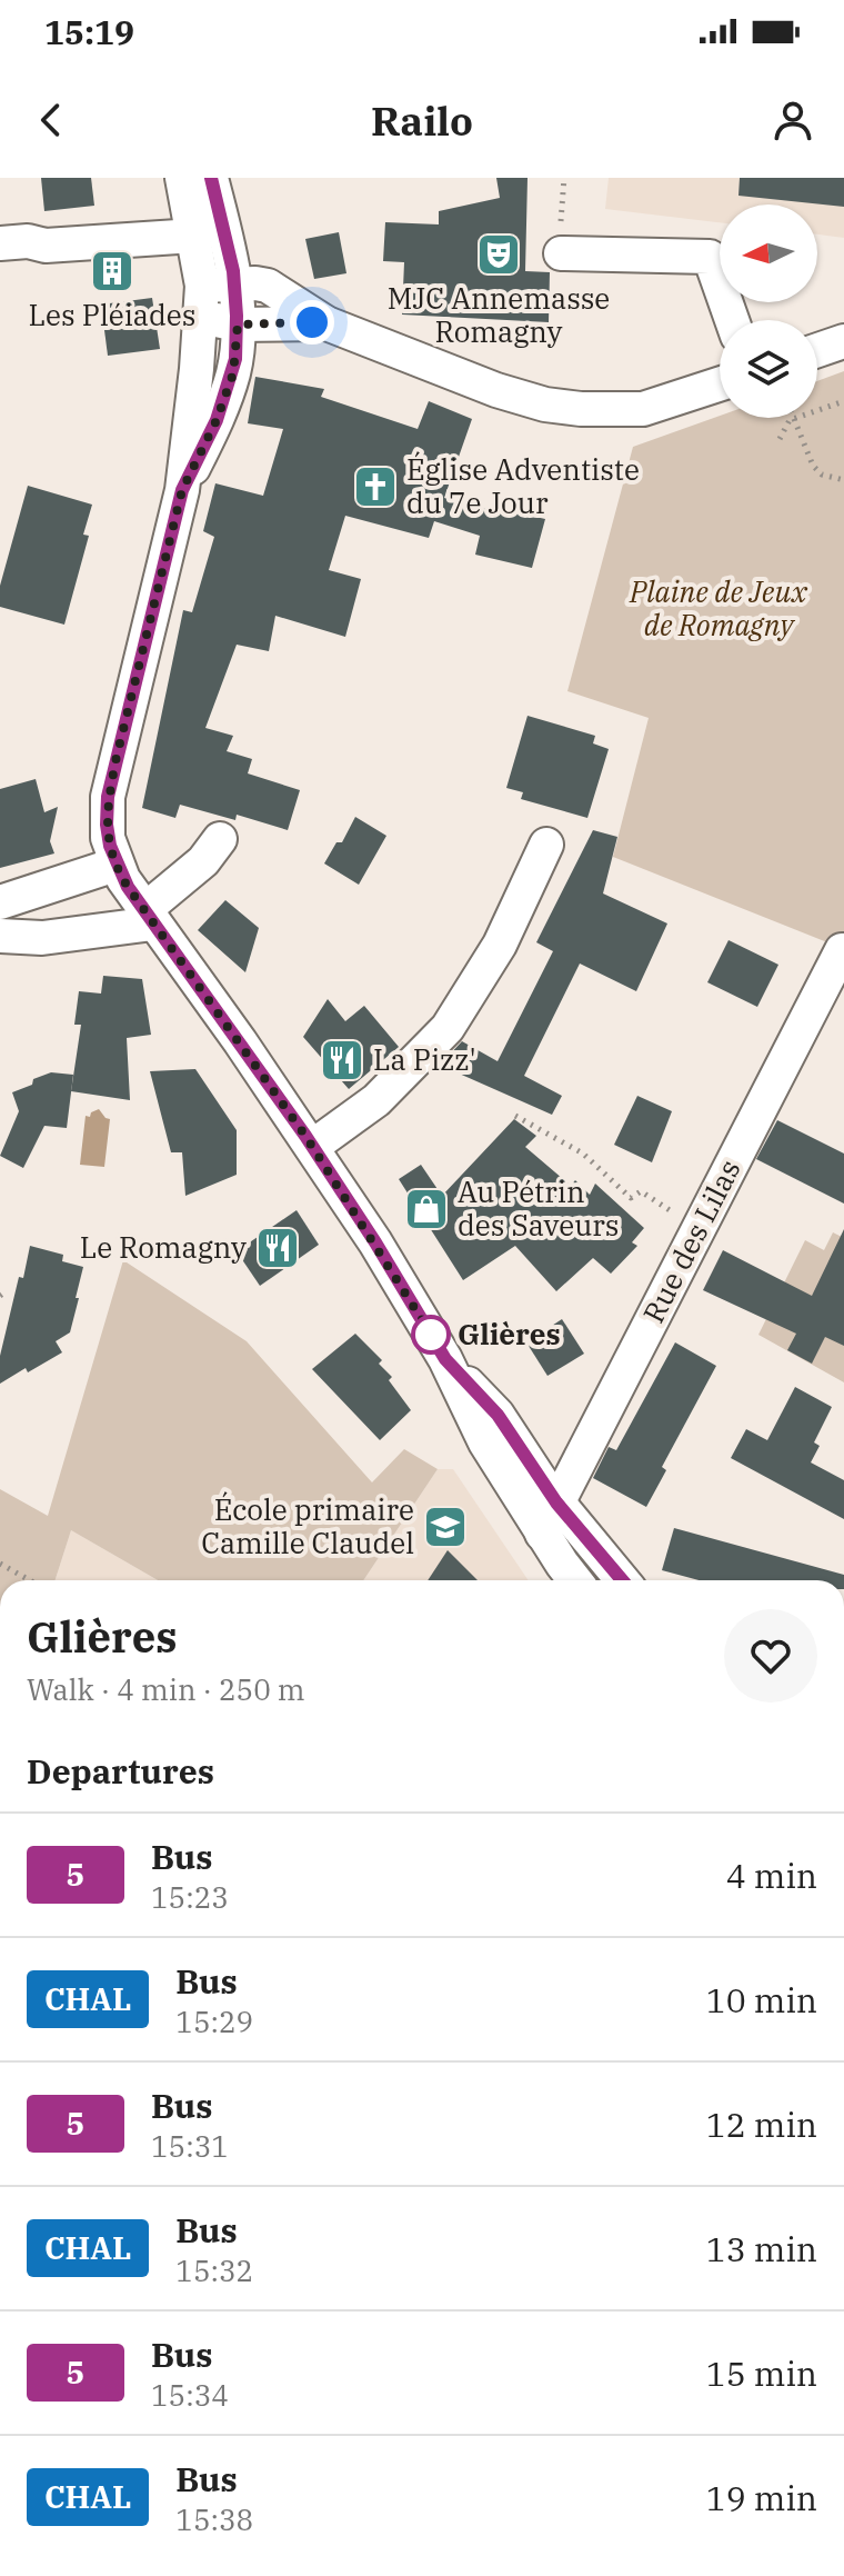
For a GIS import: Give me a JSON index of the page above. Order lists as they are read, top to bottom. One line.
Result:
{"streets":{"street":["Rue des Lilas"]},"parks":["Plaine de Jeux de Romagny"],"places":{"theatre":["MJC Annemasse Romagny"],"building":["Les Pléiades"],"church":["Église Adventiste du 7e Jour"],"restaurant":["La Pizz'","Le Romagny"],"shop":["Au Pétrin des Saveurs"],"other":["Glières"],"school or university":["École primaire Camille Claudel"]},"lines":["bus line 5"],"north":"left","page":{"status":"15:19","header":"Railo","heading":[["Glières","Walk · 4 min · 250 m"],"Departures"],"list":[{"mark":"5","name":"Bus","note":"15:23","value":"4 min"},{"mark":"CHAL","name":"Bus","note":"15:29","value":"10 min"},{"mark":"5","name":"Bus","note":"15:31","value":"12 min"},{"mark":"CHAL","name":"Bus","note":"15:32","value":"13 min"},{"mark":"5","name":"Bus","note":"15:34","value":"15 min"},{"mark":"CHAL","name":"Bus","note":"15:38","value":"19 min"}]}}
